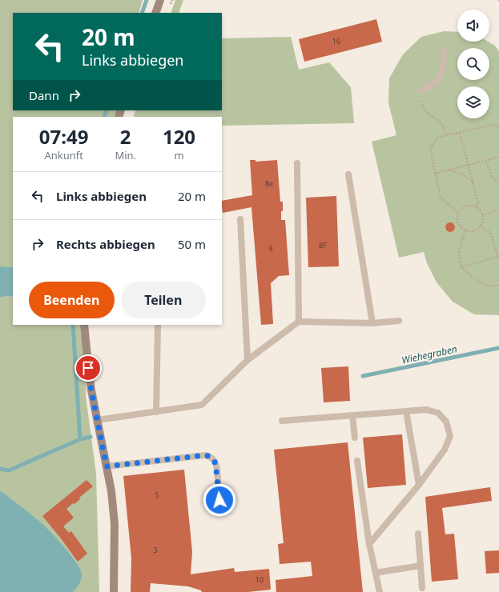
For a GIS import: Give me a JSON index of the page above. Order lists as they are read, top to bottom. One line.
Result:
{"water":["Wiehegraben"],"house_numbers":["16","8e","8F","8","5","3","10"],"page":{"turn":["20 m","Links abbiegen"],"then":"Dann","eta":["07:49","Ankunft","2","Min.","120","m"],"list":[{"name":"Links abbiegen","value":"20 m"},{"name":"Rechts abbiegen","value":"50 m"}],"buttons":["Beenden","Teilen"]}}
